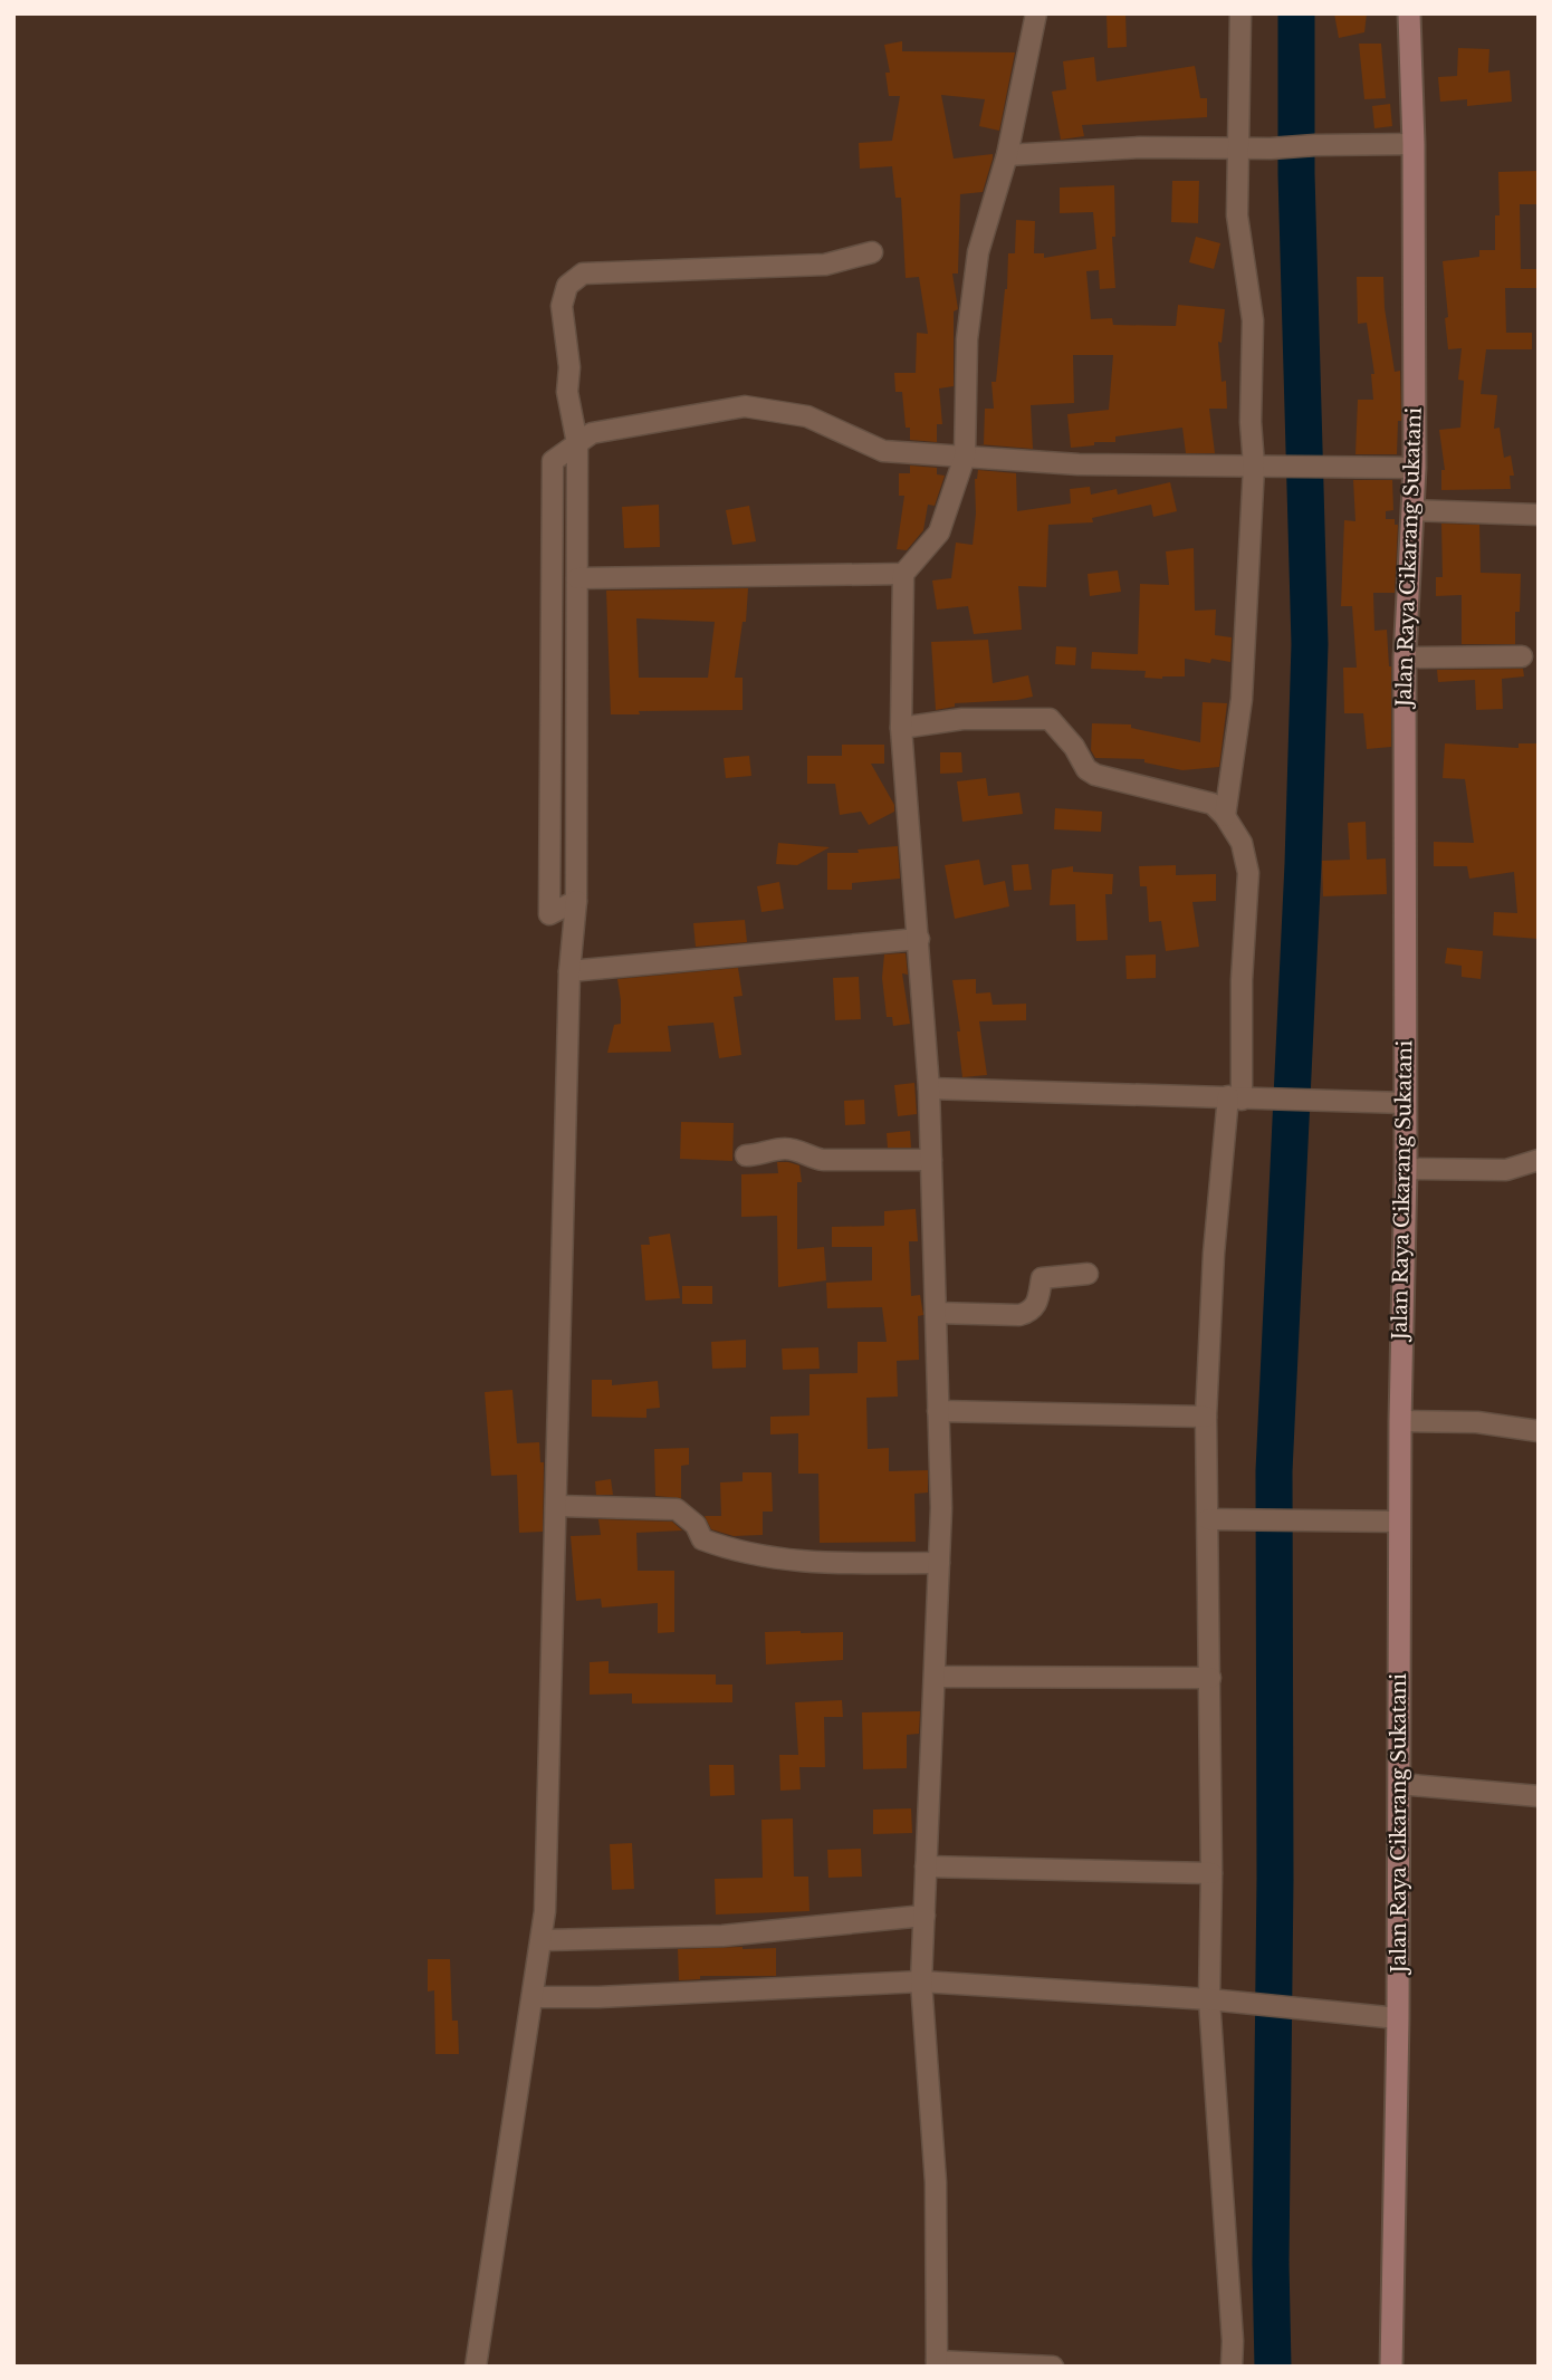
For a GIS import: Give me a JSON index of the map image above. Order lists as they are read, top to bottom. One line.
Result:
{"streets":{"main road":["Jalan Raya Cikarang Sukatani"]}}
